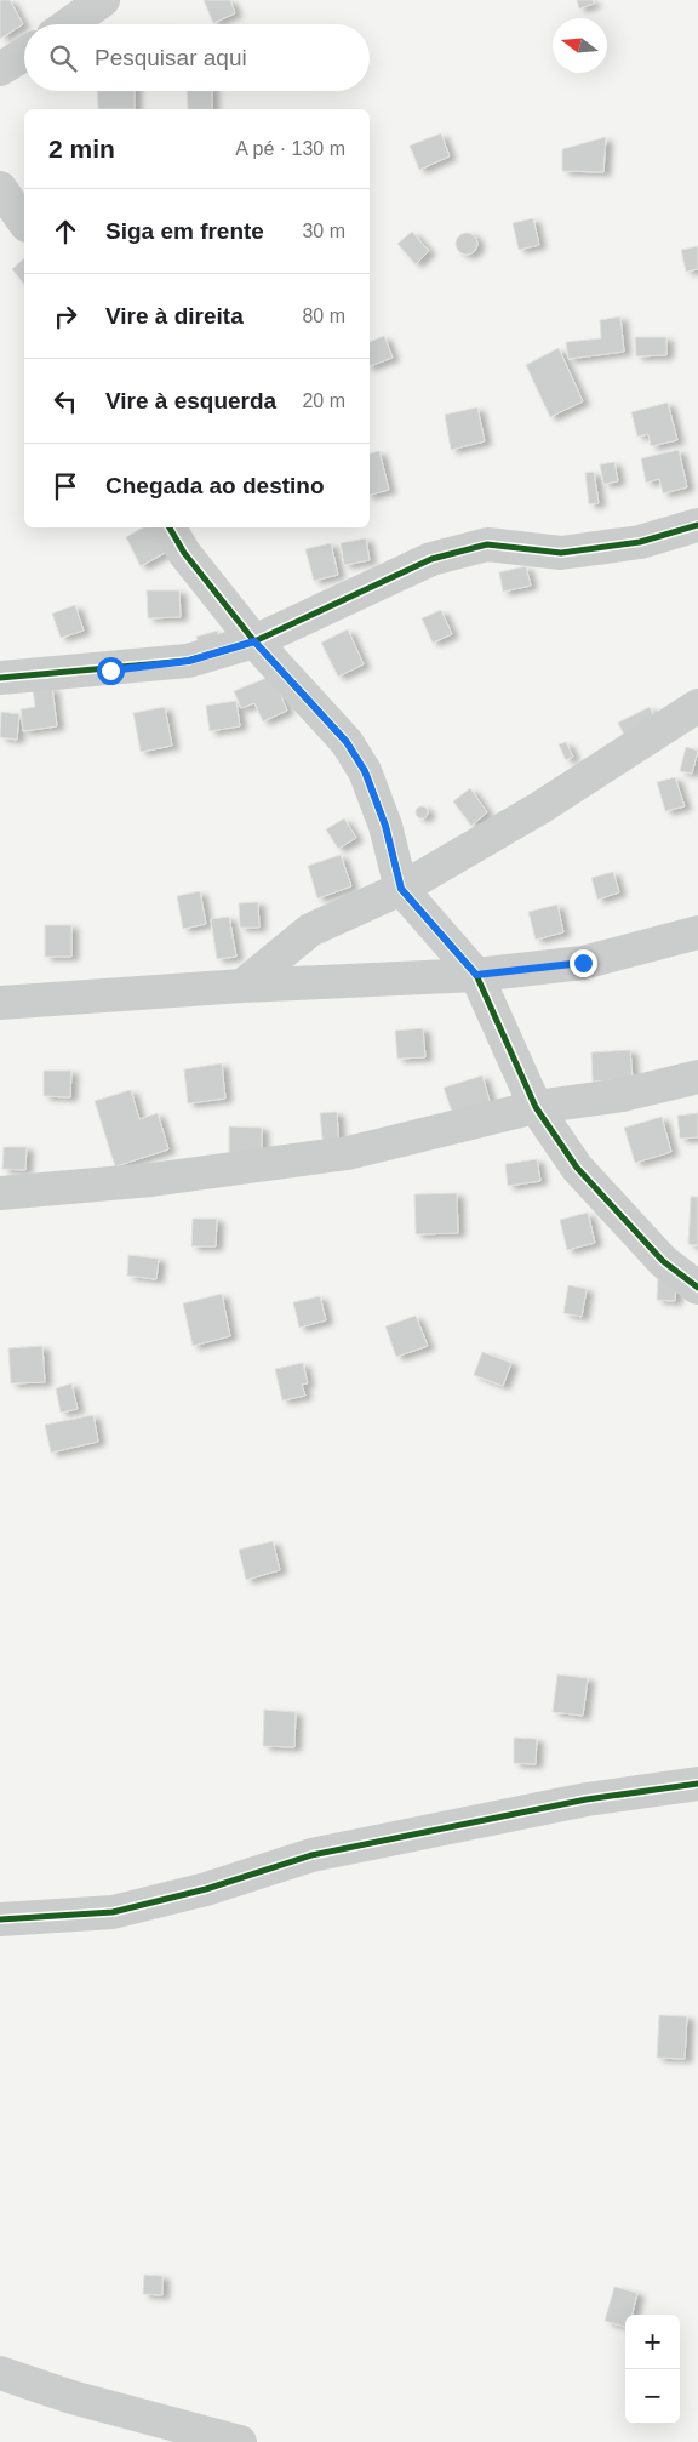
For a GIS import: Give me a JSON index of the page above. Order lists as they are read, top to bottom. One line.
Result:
{"north":"left","page":{"search":"Pesquisar aqui","heading":["2 min","A pé · 130 m"],"list":[["Siga em frente","30 m"],["Vire à direita","80 m"],["Vire à esquerda","20 m"],"Chegada ao destino"],"map_buttons":["+","−"]}}
